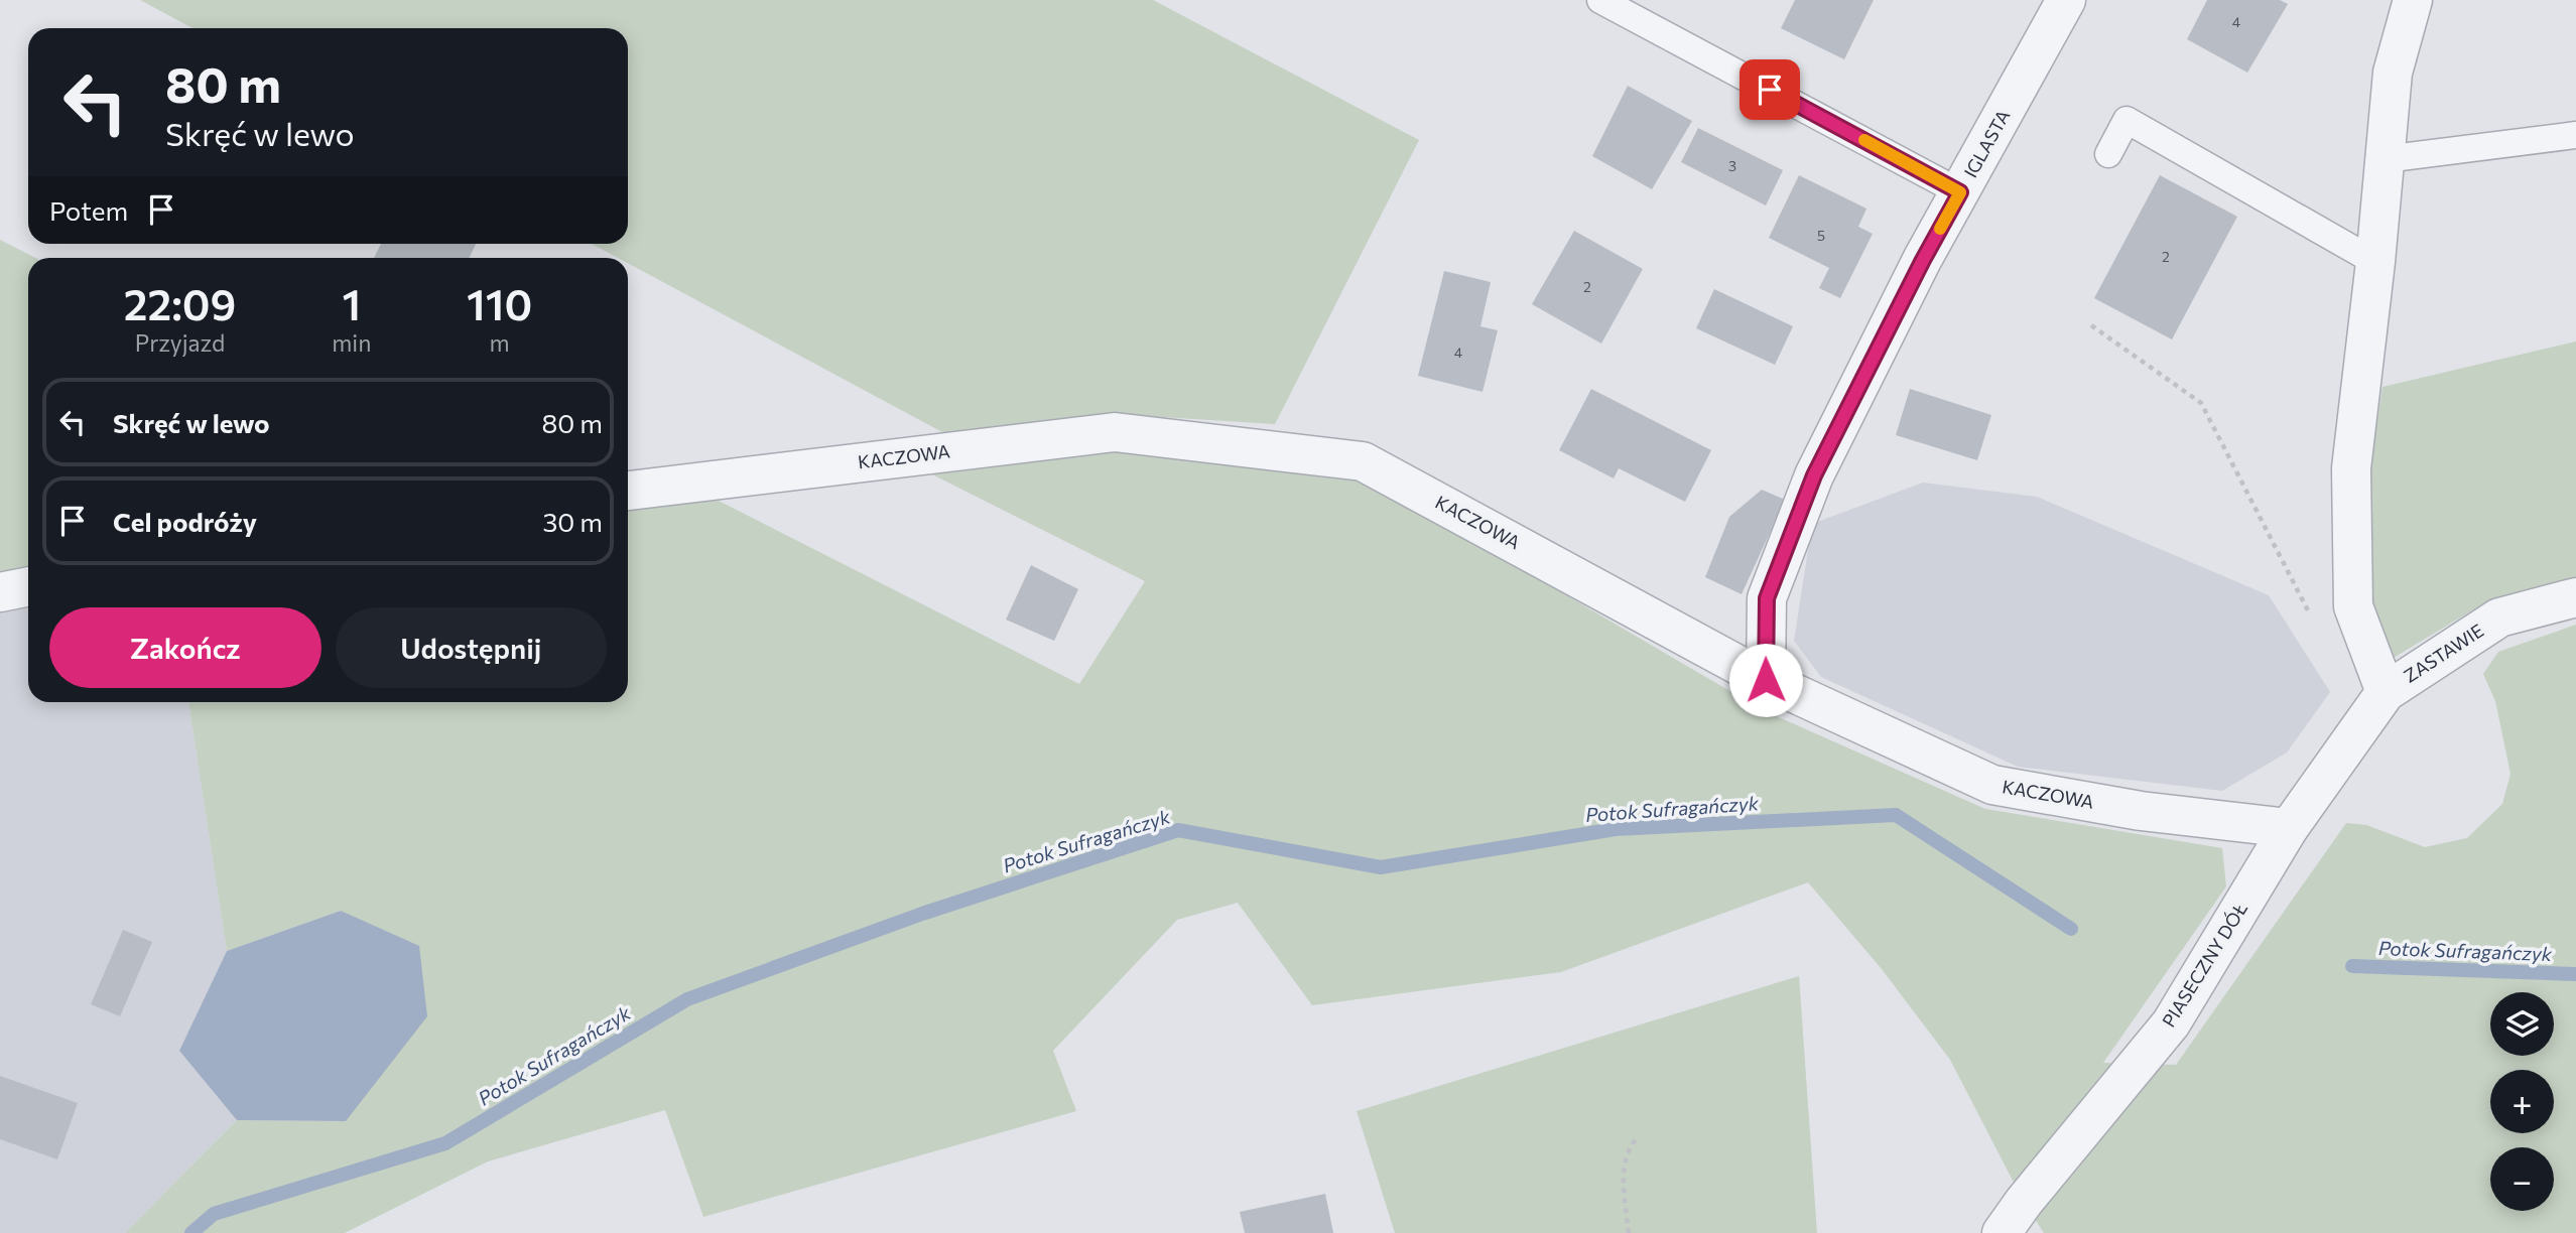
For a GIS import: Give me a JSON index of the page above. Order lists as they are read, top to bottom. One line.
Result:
{"streets":{"street":["IGLASTA","KACZOWA","ZASTAWIE","PIASECZNY DÓŁ"]},"crossings":[["IGLASTA","KACZOWA"],["KACZOWA","PIASECZNY DÓŁ"],["ZASTAWIE","PIASECZNY DÓŁ"]],"water":["Potok Sufragańczyk"],"house_numbers":["4","3","5","2","2","4"],"page":{"turn":["80 m","Skręć w lewo"],"then":"Potem","eta":["22:09","Przyjazd","1","min","110","m"],"list":[{"name":"Skręć w lewo","value":"80 m"},{"name":"Cel podróży","value":"30 m"}],"buttons":["Zakończ","Udostępnij"],"map_buttons":["+","−"]}}
